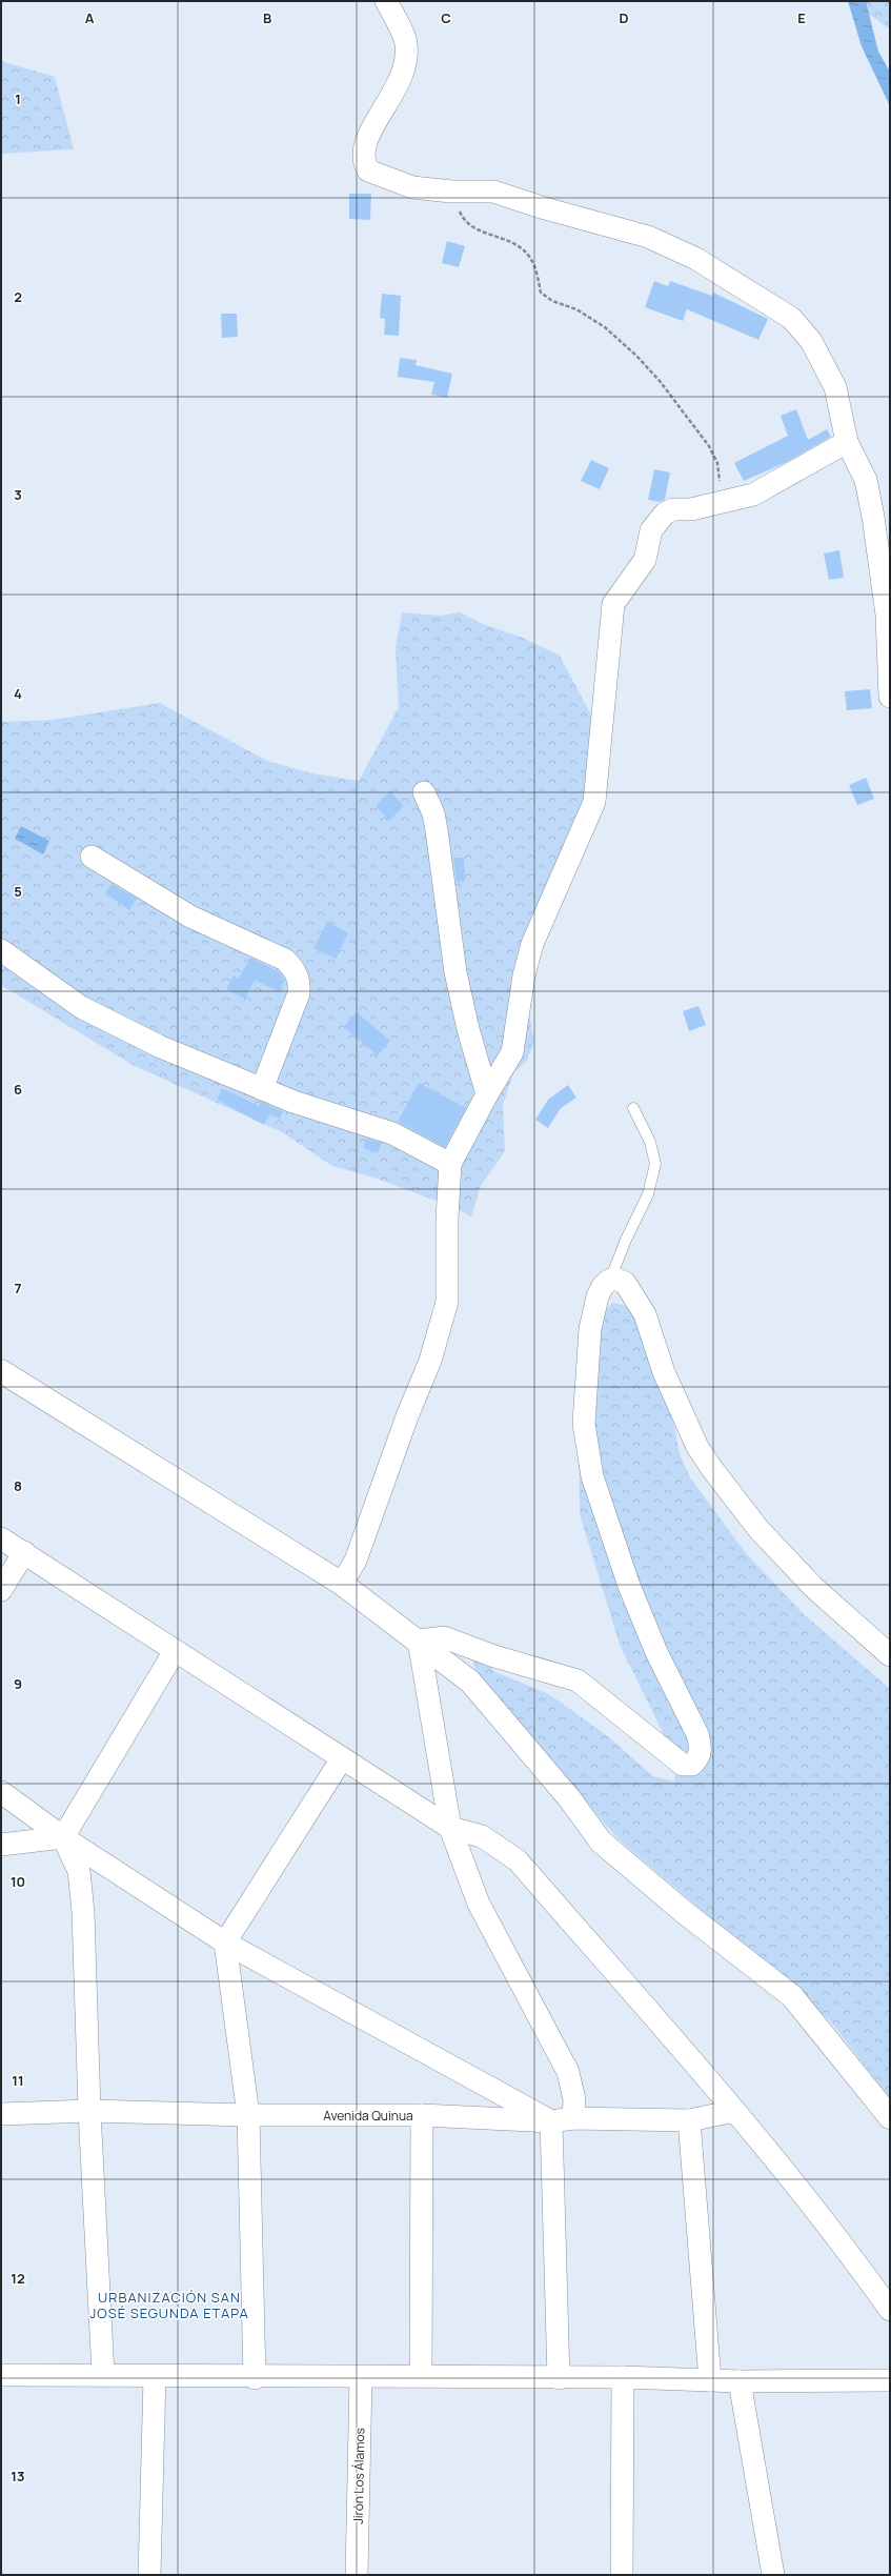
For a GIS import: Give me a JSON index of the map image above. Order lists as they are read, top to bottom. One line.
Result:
{"streets":{"street":["Avenida Quinua","Jirón Los Álamos"]},"districts":["URBANIZACIÓN SAN JOSÉ SEGUNDA ETAPA"],"grid":{"columns":["A","B","C","D","E"],"rows":["1","2","3","4","5","6","7","8","9","10","11","12","13"]}}
